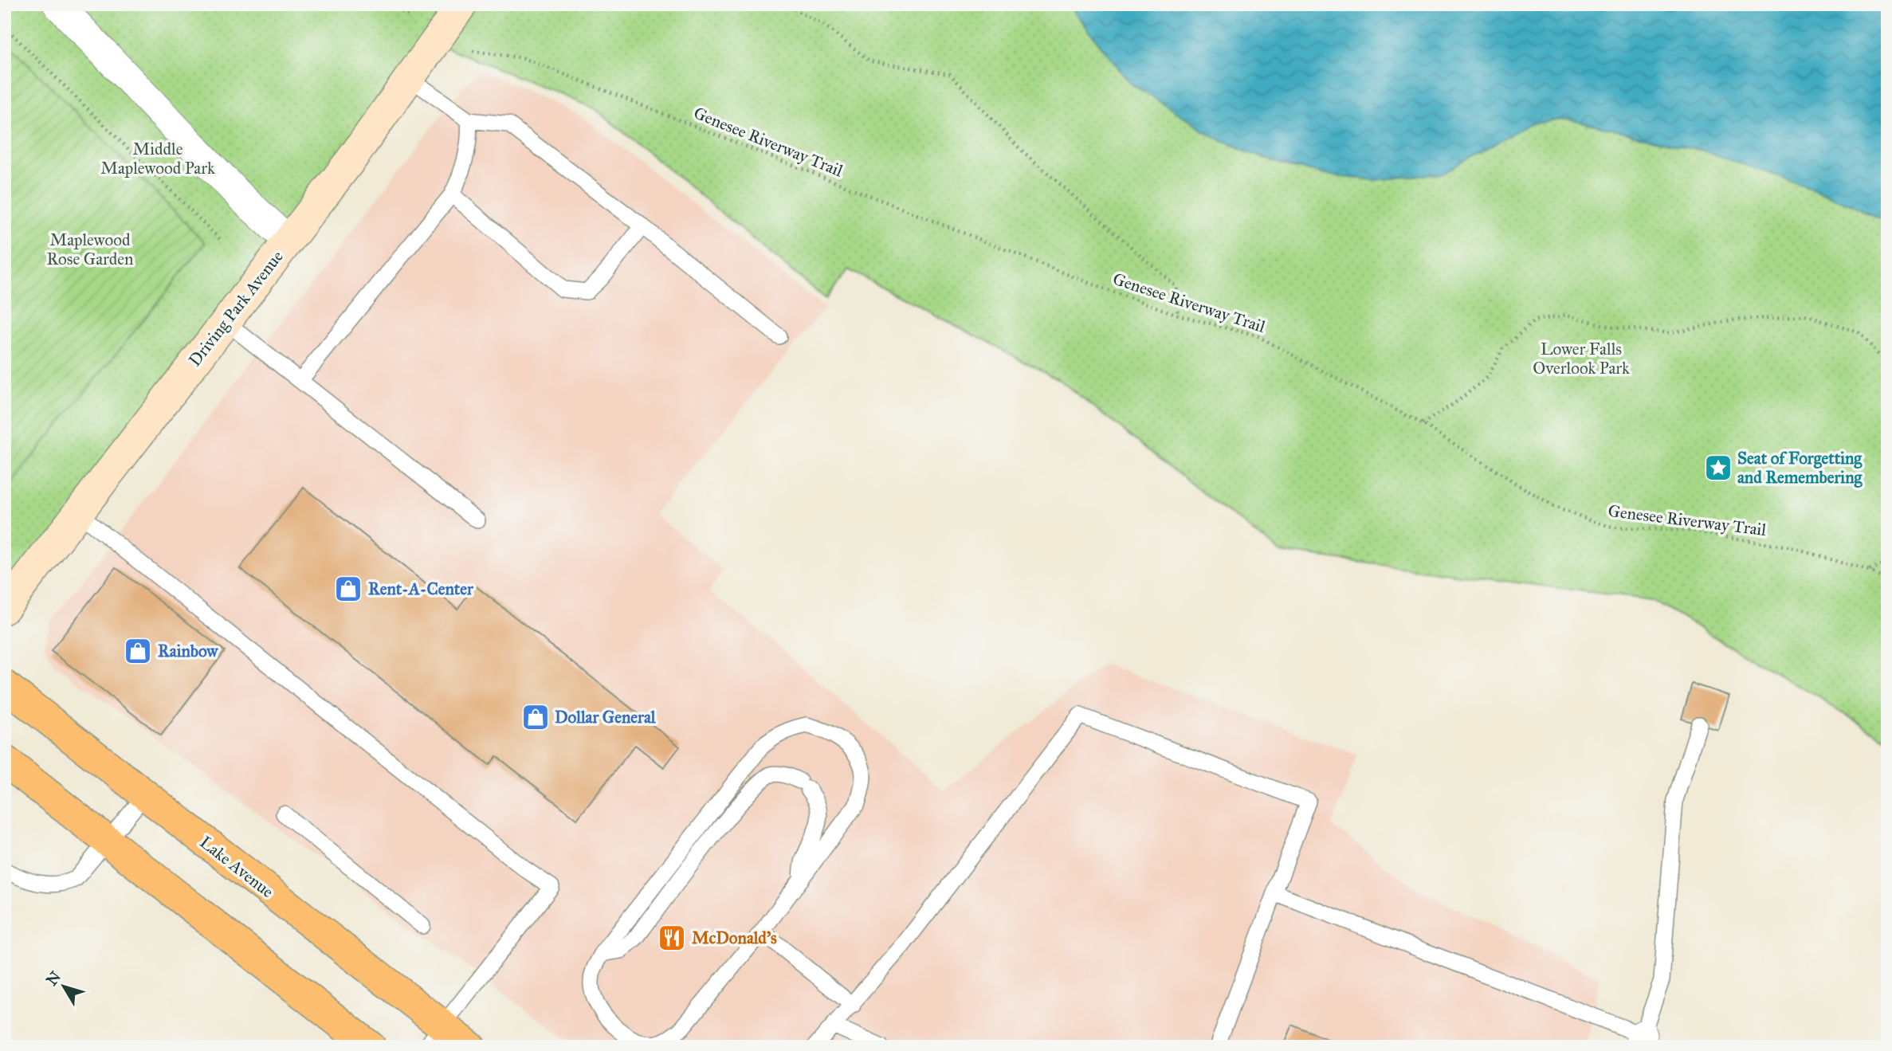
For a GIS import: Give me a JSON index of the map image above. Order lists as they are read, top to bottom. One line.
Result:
{"streets":{"main road":["Driving Park Avenue","Lake Avenue"],"path":["Genesee Riverway Trail"]},"parks":["Middle Maplewood Park","Maplewood Rose Garden","Lower Falls Overlook Park"],"places":{"place":["Seat of Forgetting and Remembering"],"shop":["Rent-A-Center","Rainbow","Dollar General"],"restaurant":["McDonald's"]},"north":"top left"}
